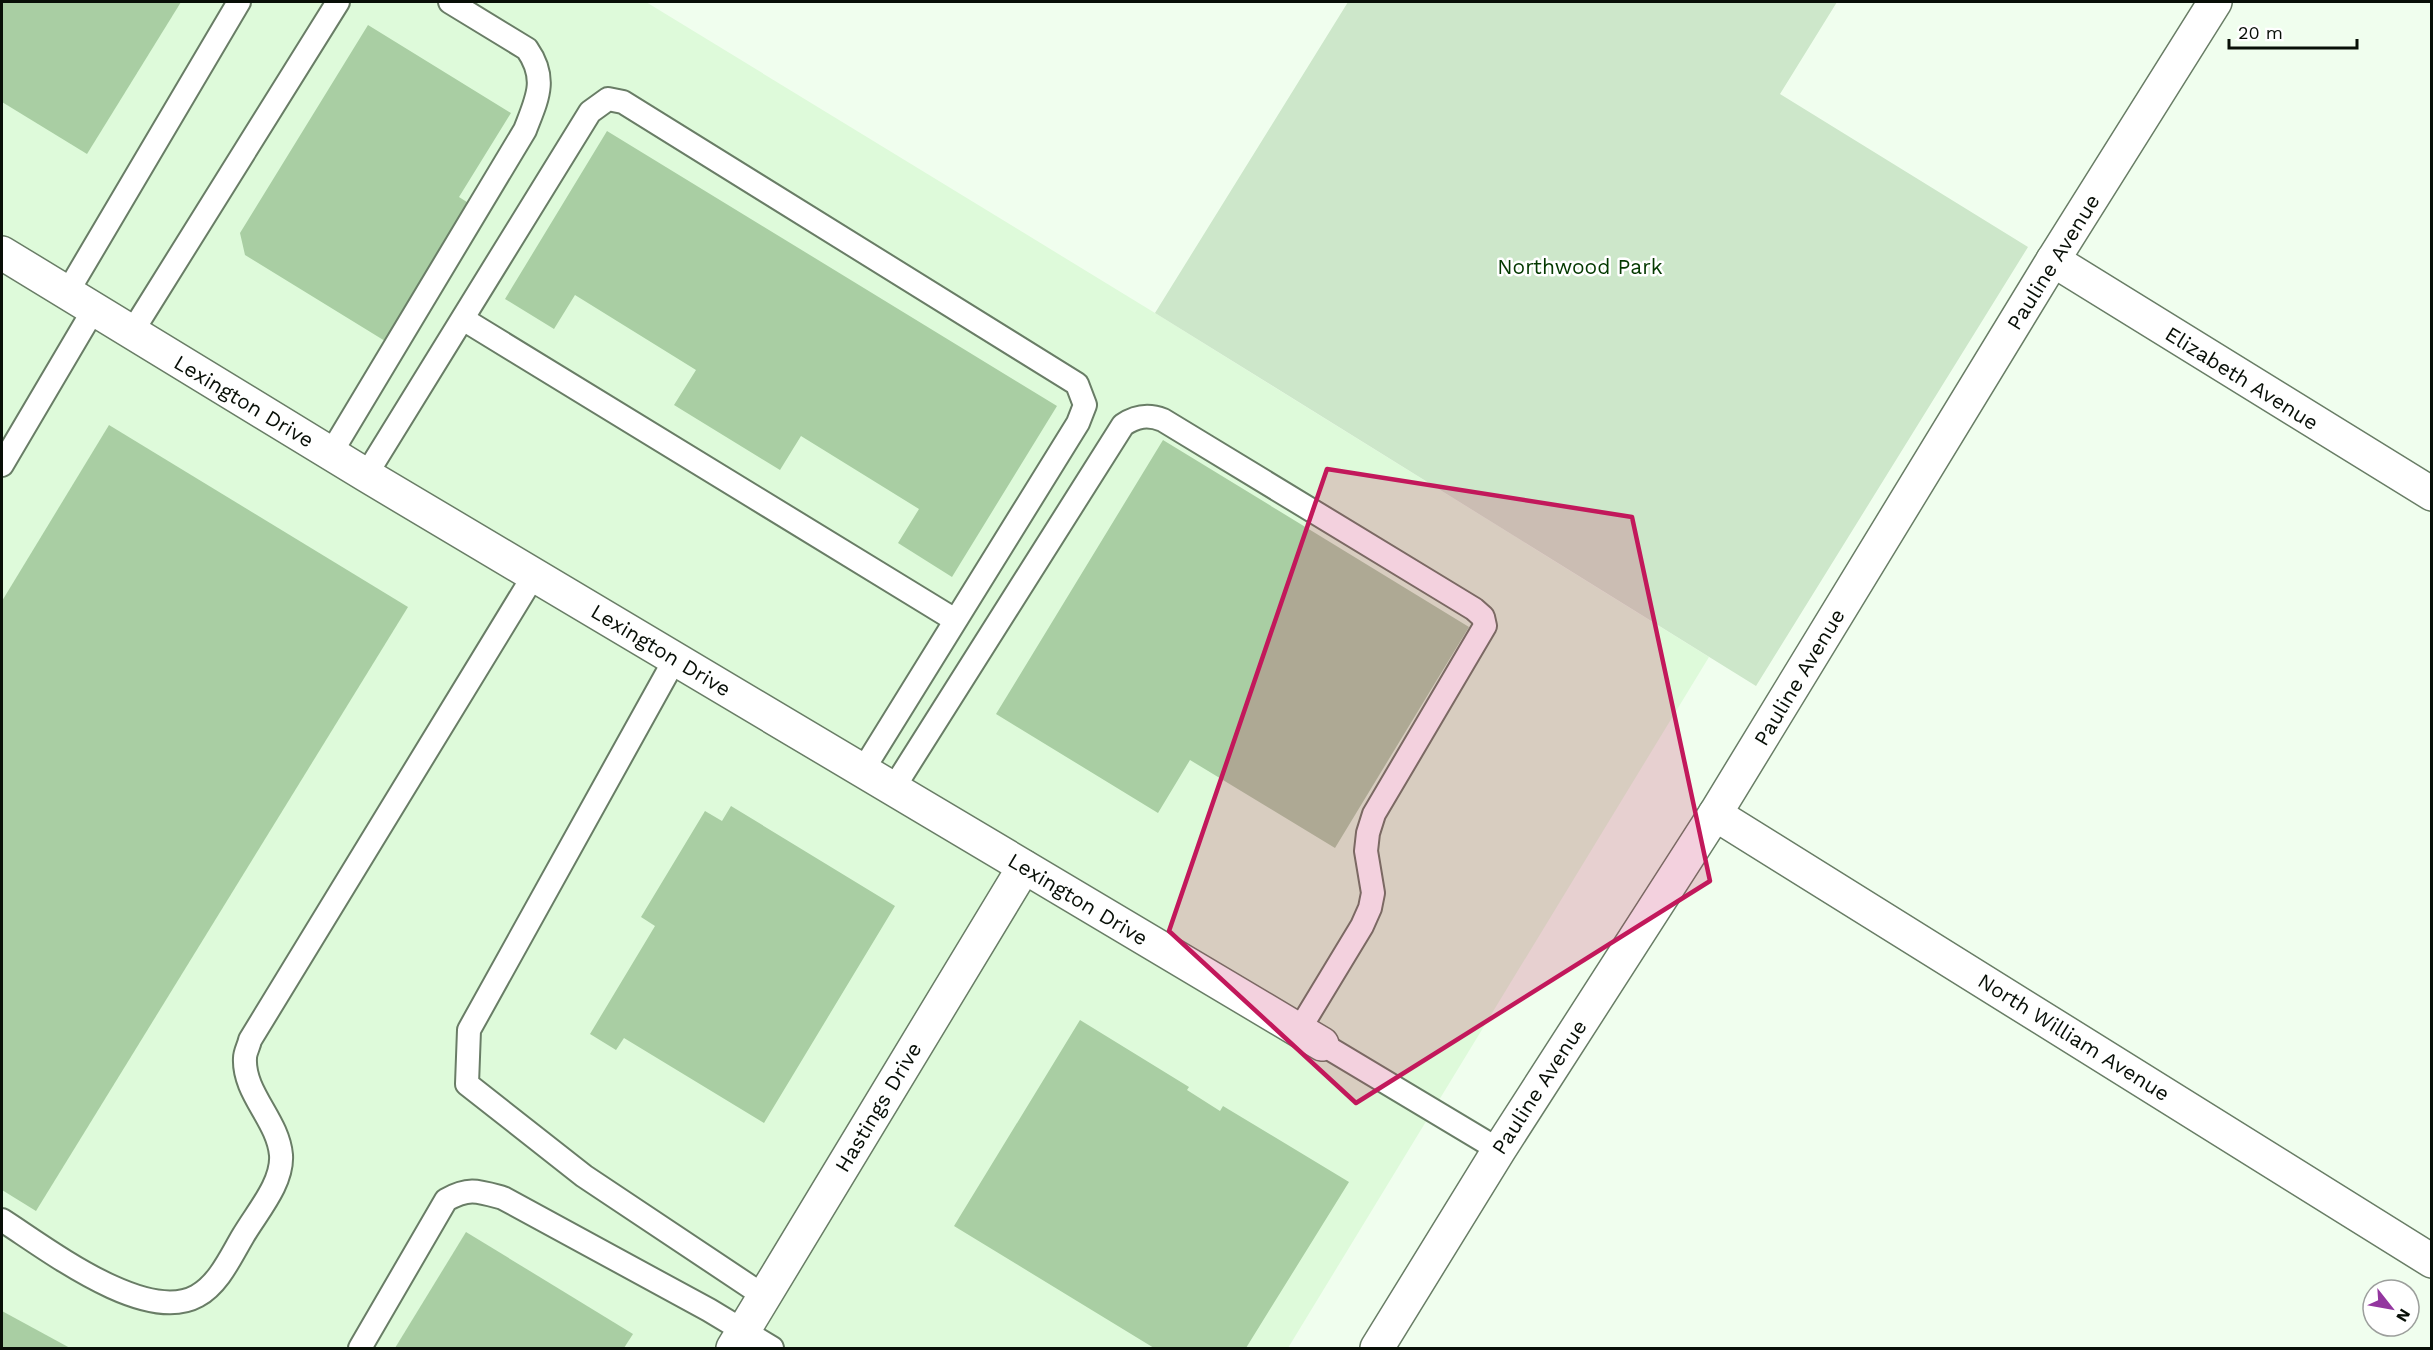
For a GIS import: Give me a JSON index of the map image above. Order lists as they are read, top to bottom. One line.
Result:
{"streets":{"street":["Pauline Avenue","Elizabeth Avenue","Lexington Drive","North William Avenue","Hastings Drive"]},"crossings":[["Pauline Avenue","Elizabeth Avenue"],["Pauline Avenue","North William Avenue"],["Lexington Drive","Hastings Drive"]],"parks":["Northwood Park"],"scale_bar":"20 m","north":"bottom right"}
